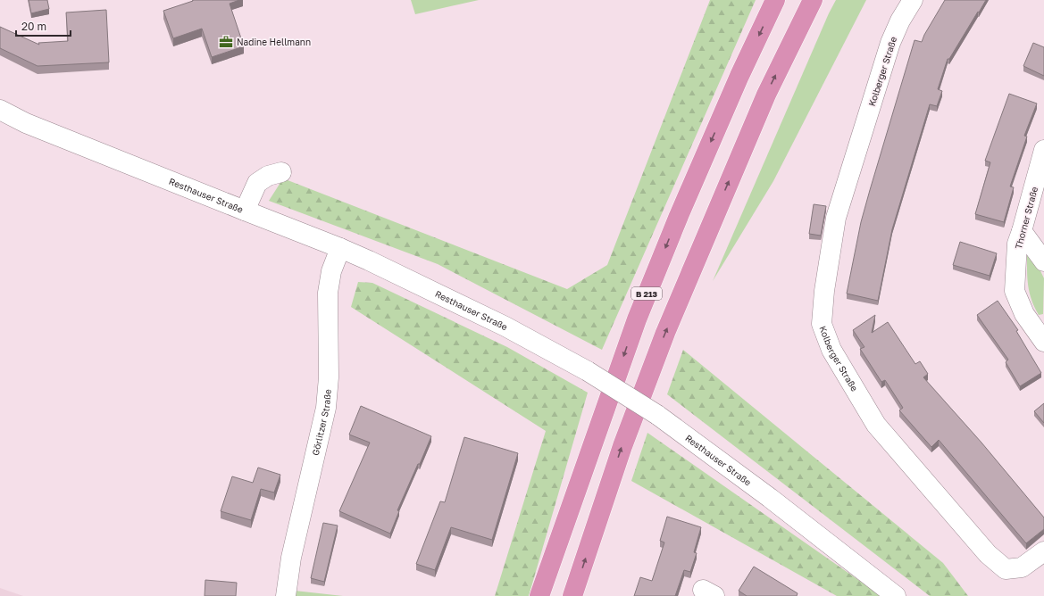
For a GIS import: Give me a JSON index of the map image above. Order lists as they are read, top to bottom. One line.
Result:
{"streets":{"highway":["B 213"],"street":["Kolberger Straße","Resthauser Straße","Thorner Straße","Görlitzer Straße"]},"crossings":[["Resthauser Straße","Görlitzer Straße"]],"places":{"office":["Nadine Hellmann"]},"scale_bar":"20 m"}
